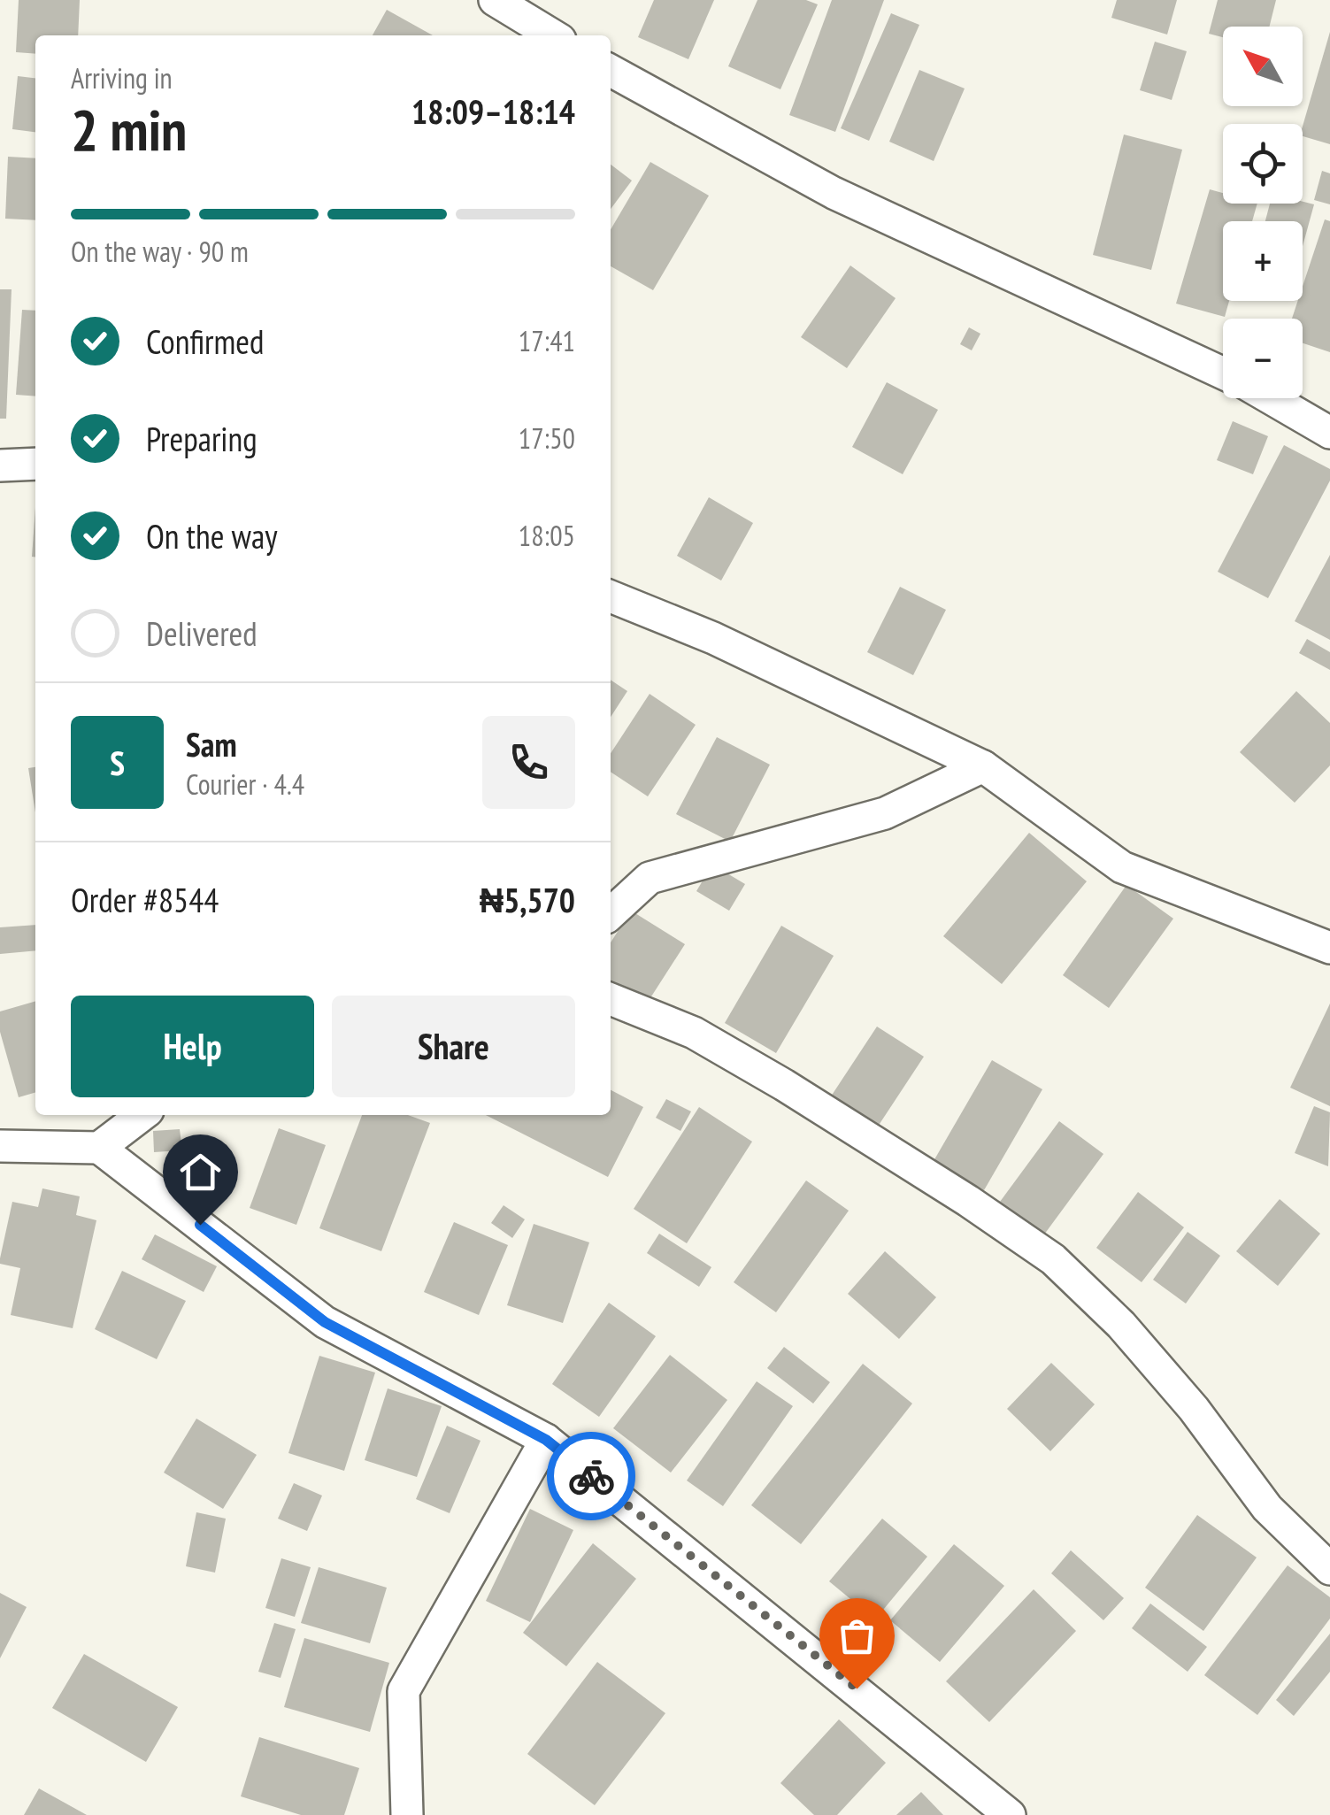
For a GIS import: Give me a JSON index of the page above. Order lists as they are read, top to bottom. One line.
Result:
{"north":"top left","page":{"map_buttons":["+","−"],"heading":["2 min","Arriving in","18:09–18:14"],"panel":["Sam","Courier · 4.4","Order #8544","₦5,570"],"bar":"On the way · 90 m","list":[["Confirmed","17:41"],["Preparing","17:50"],["On the way","18:05"],"Delivered"],"round":"S","buttons":["Help","Share"]}}
